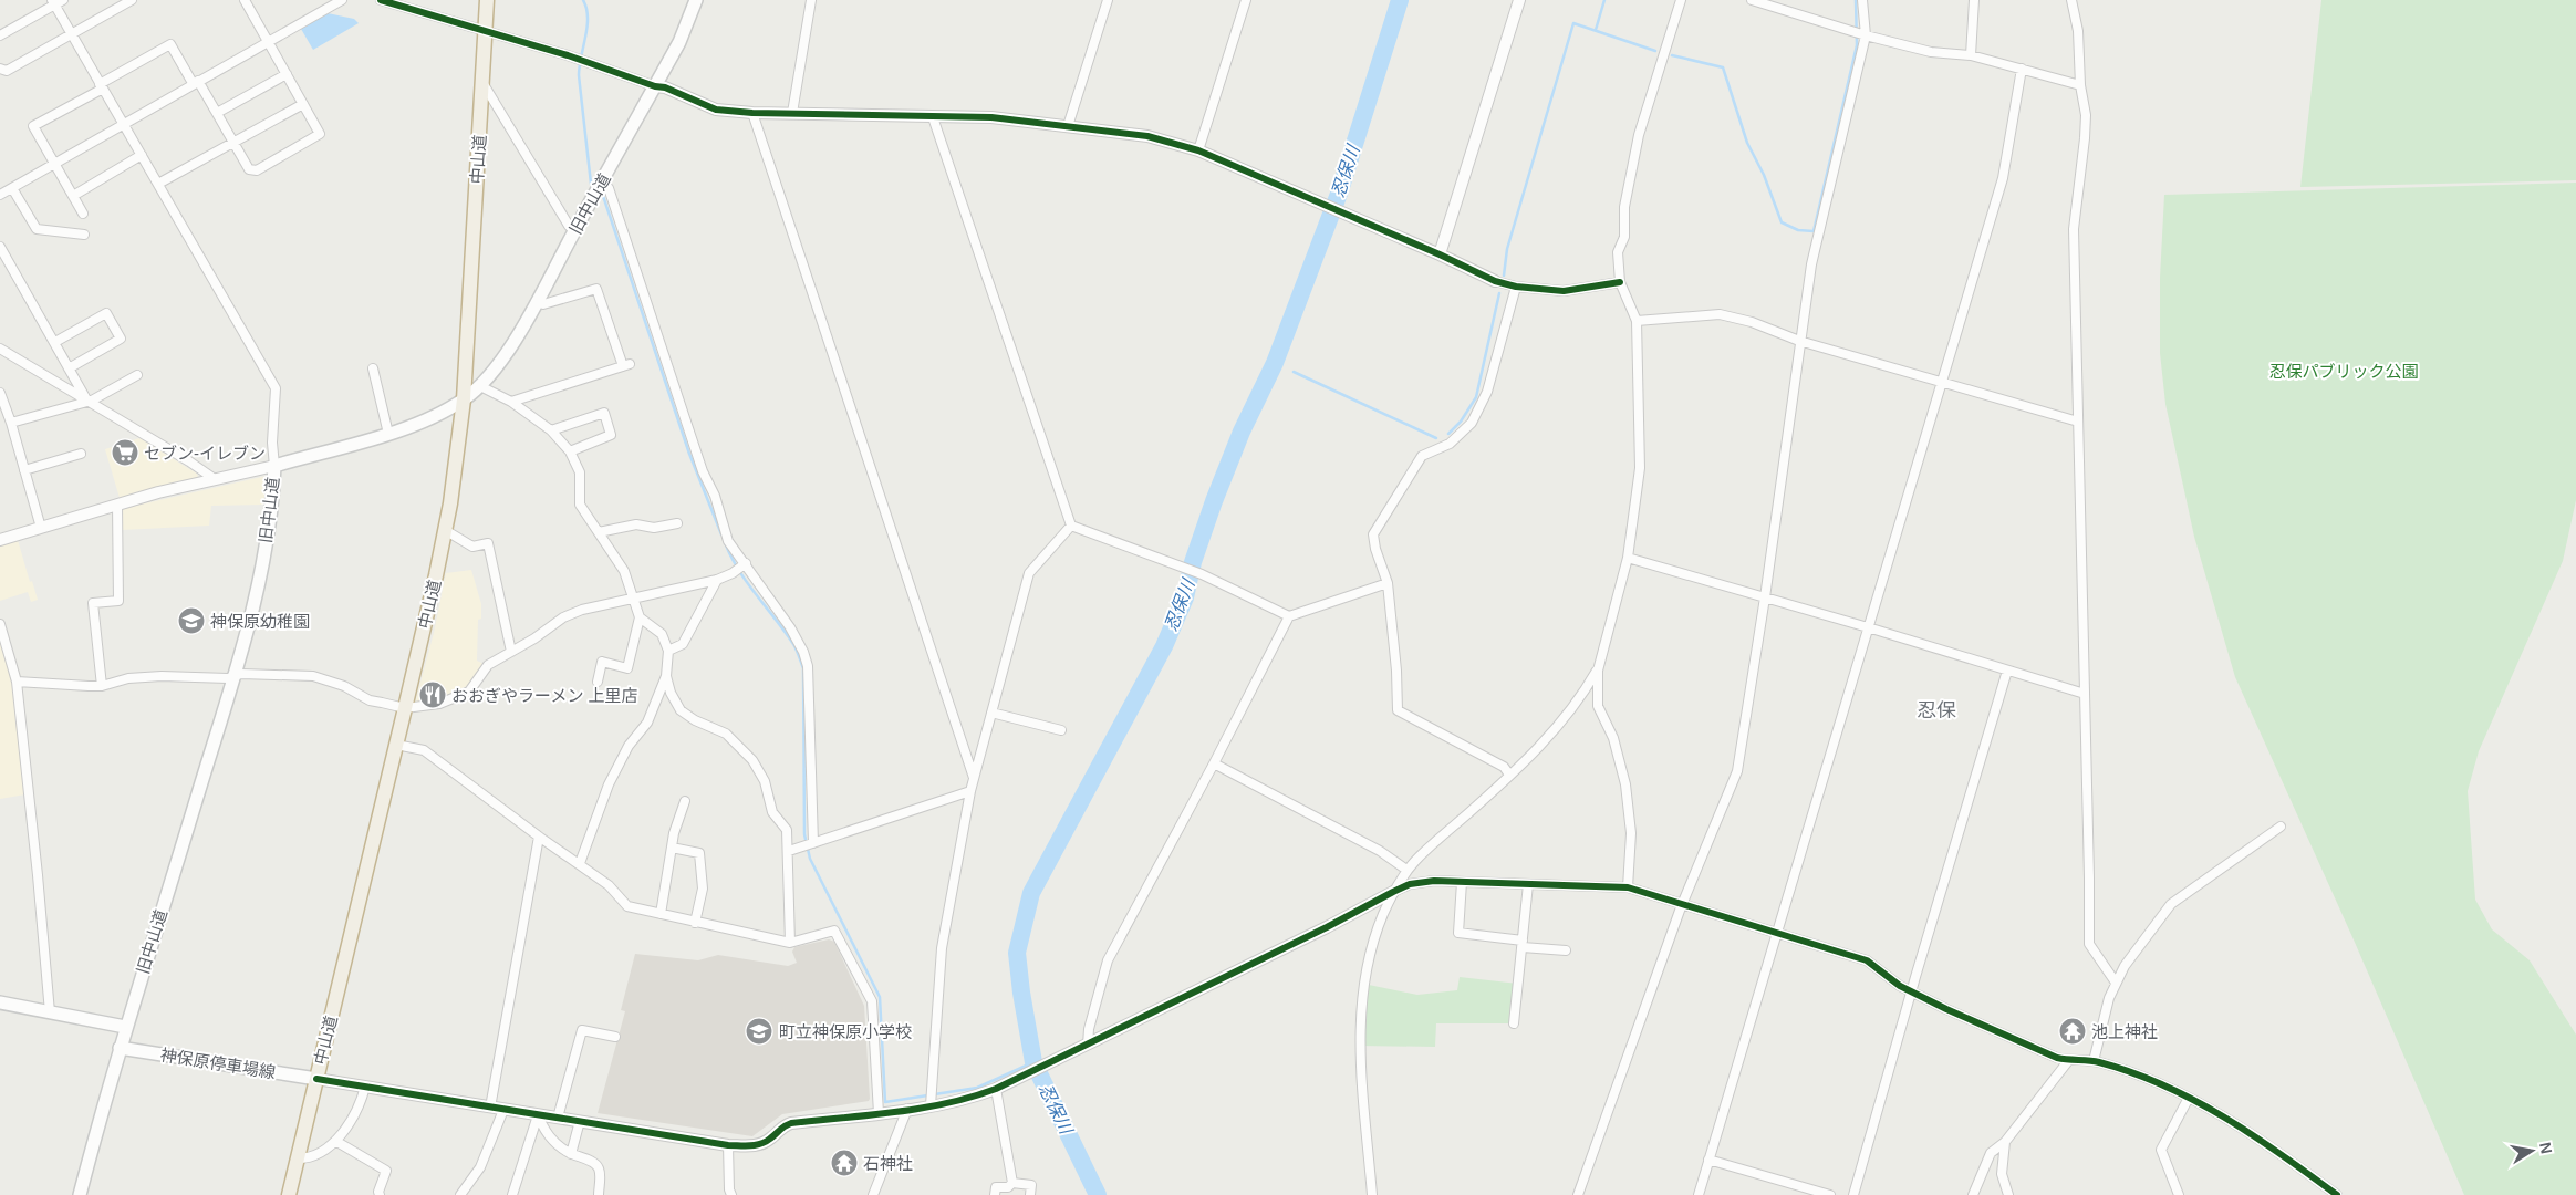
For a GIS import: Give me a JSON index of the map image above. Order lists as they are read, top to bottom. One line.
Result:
{"streets":{"highway":["中山道"],"main road":["旧中山道","神保原停車場線"]},"crossings":[["中山道","旧中山道"],["中山道","神保原停車場線"],["旧中山道","神保原停車場線"]],"districts":["忍保"],"water":["忍保川"],"parks":["忍保パブリック公園"],"places":{"supermarket":["セブン-イレブン"],"school or university":["神保原幼稚園","町立神保原小学校"],"restaurant":["おおぎやラーメン 上里店"],"temple":["池上神社","石神社"]},"north":"right"}
